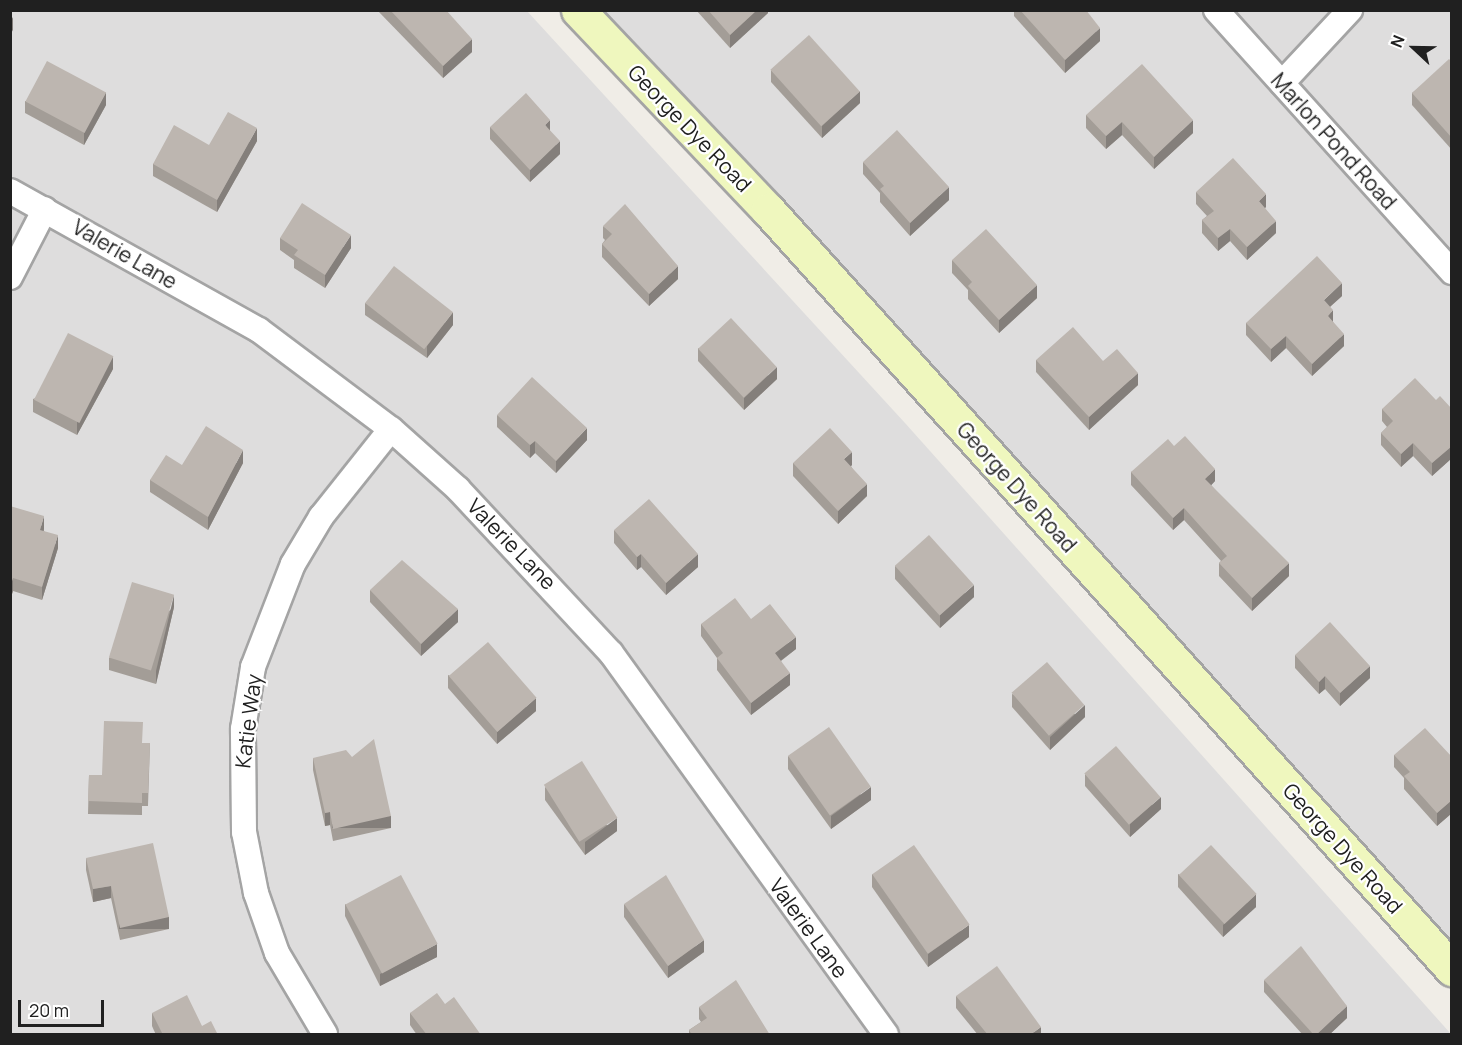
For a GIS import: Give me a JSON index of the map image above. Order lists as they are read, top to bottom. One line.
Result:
{"streets":{"street":["George Dye Road","Marlon Pond Road","Valerie Lane","Katie Way"]},"crossings":[["Valerie Lane","Katie Way"]],"scale_bar":"20 m","north":"left"}
